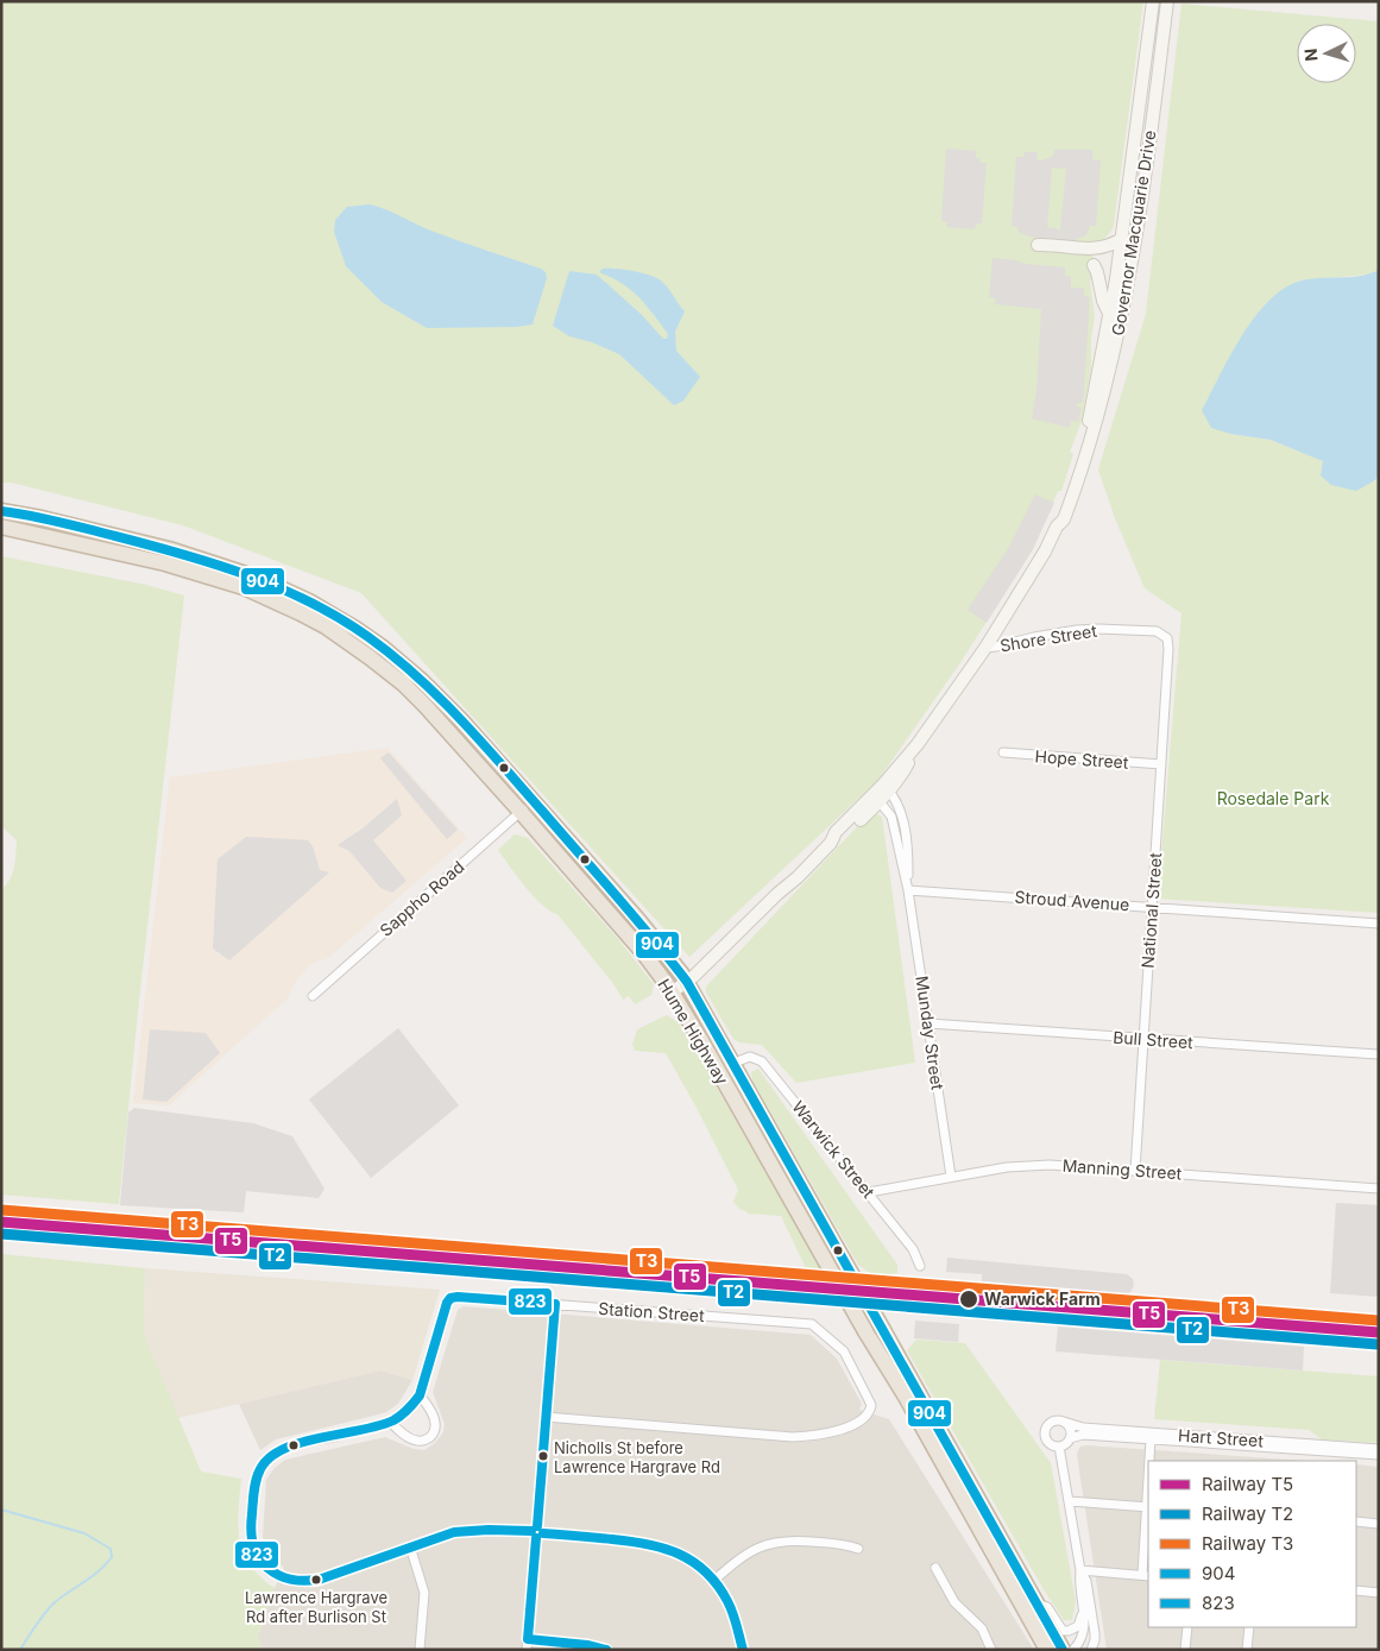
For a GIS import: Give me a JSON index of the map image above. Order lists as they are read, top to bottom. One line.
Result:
{"streets":{"highway":["Hume Highway"],"main road":["Governor Macquarie Drive"],"street":["Shore Street","Hope Street","Sappho Road","Stroud Avenue","National Street","Munday Street","Bull Street","Warwick Street","Manning Street","Station Street","Hart Street"]},"crossings":[["Governor Macquarie Drive","Shore Street"],["Governor Macquarie Drive","Hume Highway"],["Governor Macquarie Drive","Munday Street"],["Shore Street","National Street"],["Hope Street","National Street"],["Sappho Road","Hume Highway"],["Stroud Avenue","National Street"],["Stroud Avenue","Munday Street"],["National Street","Bull Street"],["National Street","Manning Street"],["Hume Highway","Warwick Street"],["Munday Street","Bull Street"],["Munday Street","Manning Street"],["Warwick Street","Manning Street"]],"parks":["Rosedale Park"],"places":["Warwick Farm","Nicholls St before Lawrence Hargrave Rd","Lawrence Hargrave Rd after Burlison St"],"lines":["transit line 904","rail line T3","rail line T5","rail line T2","transit line 823"],"legend":["Railway T5","Railway T2","Railway T3","904","823"],"north":"left"}
